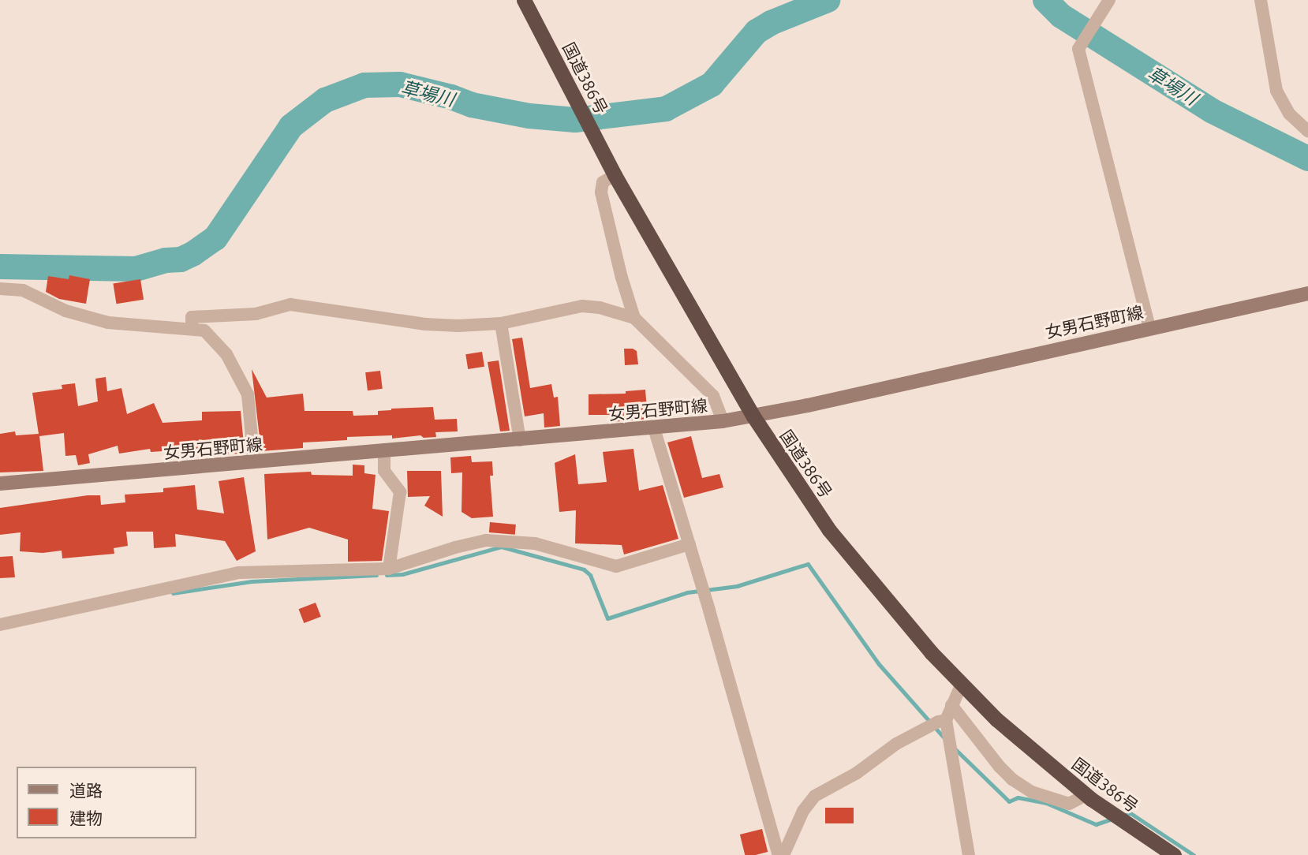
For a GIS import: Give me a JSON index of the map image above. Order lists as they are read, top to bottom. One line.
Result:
{"streets":{"highway":["国道386号"],"main road":["女男石野町線"]},"crossings":[["国道386号","女男石野町線"]],"water":["草場川"],"legend":["道路","建物"]}
